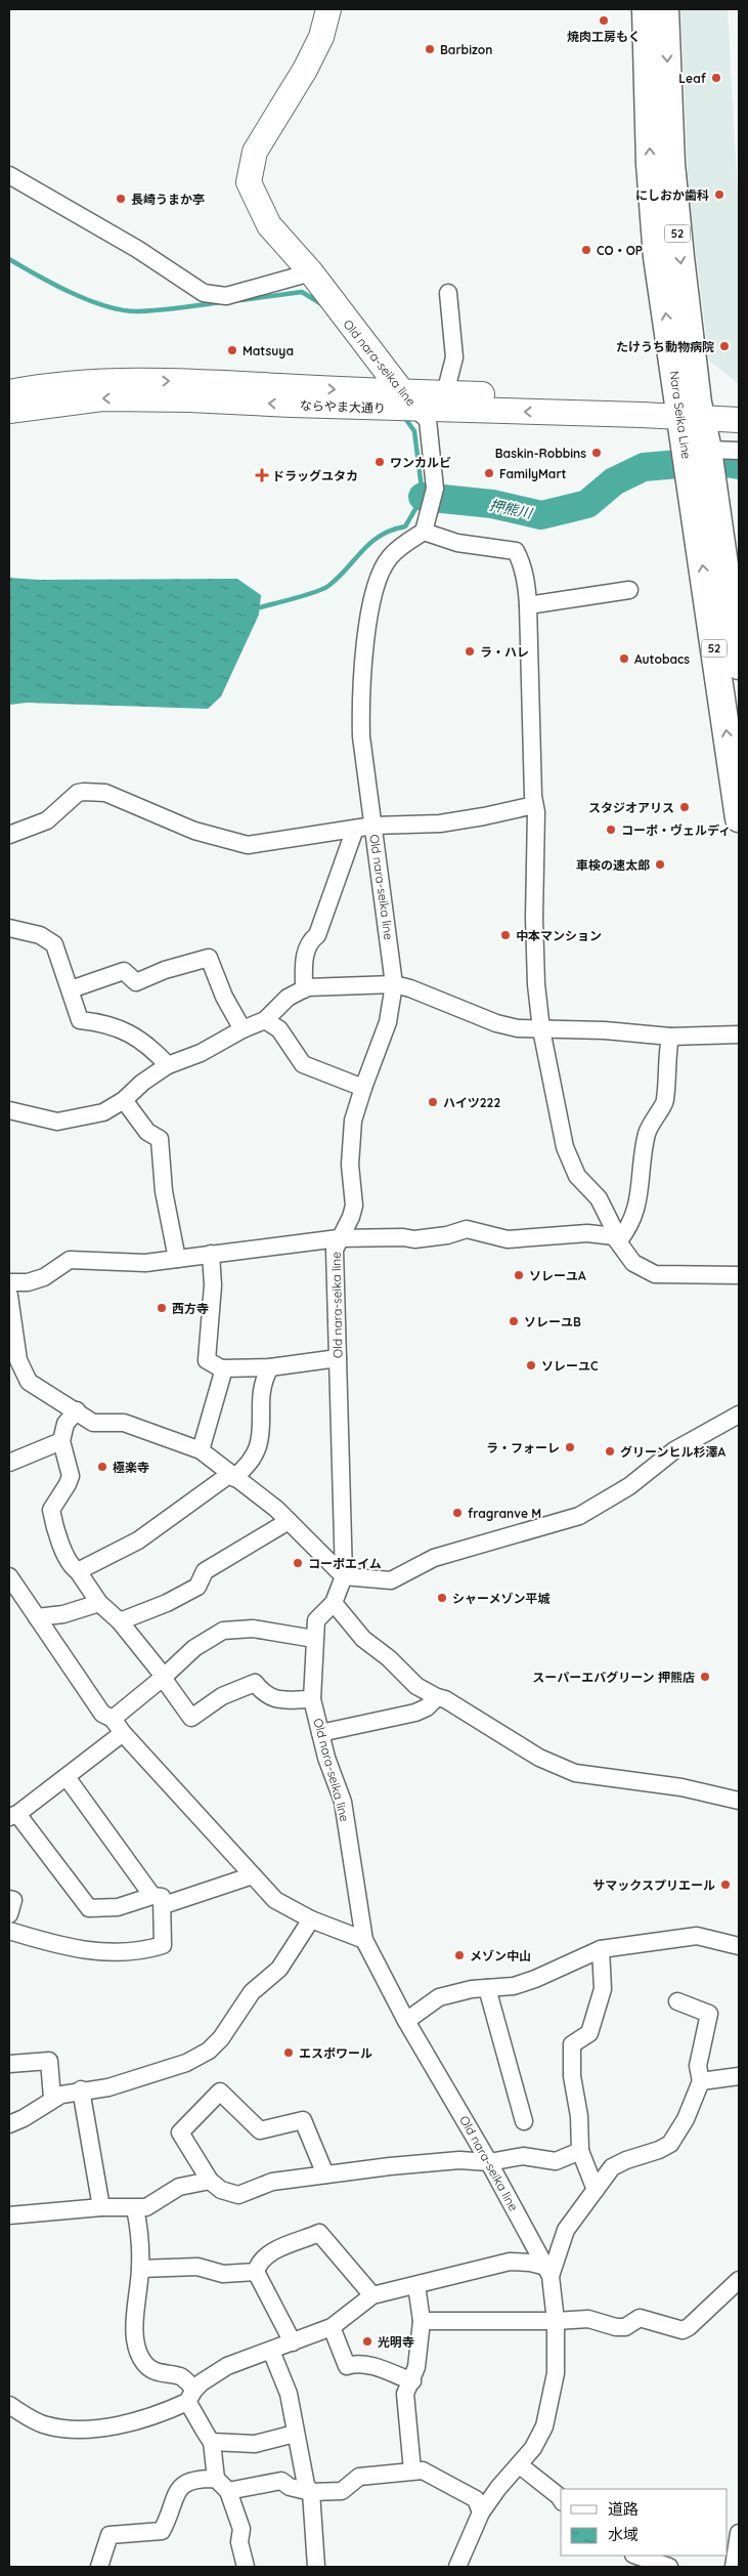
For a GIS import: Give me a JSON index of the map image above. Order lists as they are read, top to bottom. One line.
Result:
{"streets":{"main road":["52","Nara Seika Line"],"street":["Old nara-seika line","ならやま大通り"]},"crossings":[["Old nara-seika line","ならやま大通り"],["ならやま大通り","Nara Seika Line"]],"water":["押熊川"],"places":{"other":["焼肉工房もく","Barbizon","Leaf","にしおか歯科","長崎うまか亭","CO・OP","たけうち動物病院","Matsuya","Baskin-Robbins","ワンカルビ","FamilyMart","ラ・ハレ","Autobacs","スタジオアリス","コーポ・ヴェルディ","車検の速太郎","中本マンション","ハイツ222","ソレーユA","西方寺","ソレーユB","ソレーユC","ラ・フォーレ","グリーンヒル杉澤A","極楽寺","fragranve M","コーポエイム","シャーメゾン平城","スーパーエバグリーン 押熊店","サマックスプリエール","メゾン中山","エスポワール","光明寺"],"health":["ドラッグユタカ"]},"legend":["道路","水域"]}
